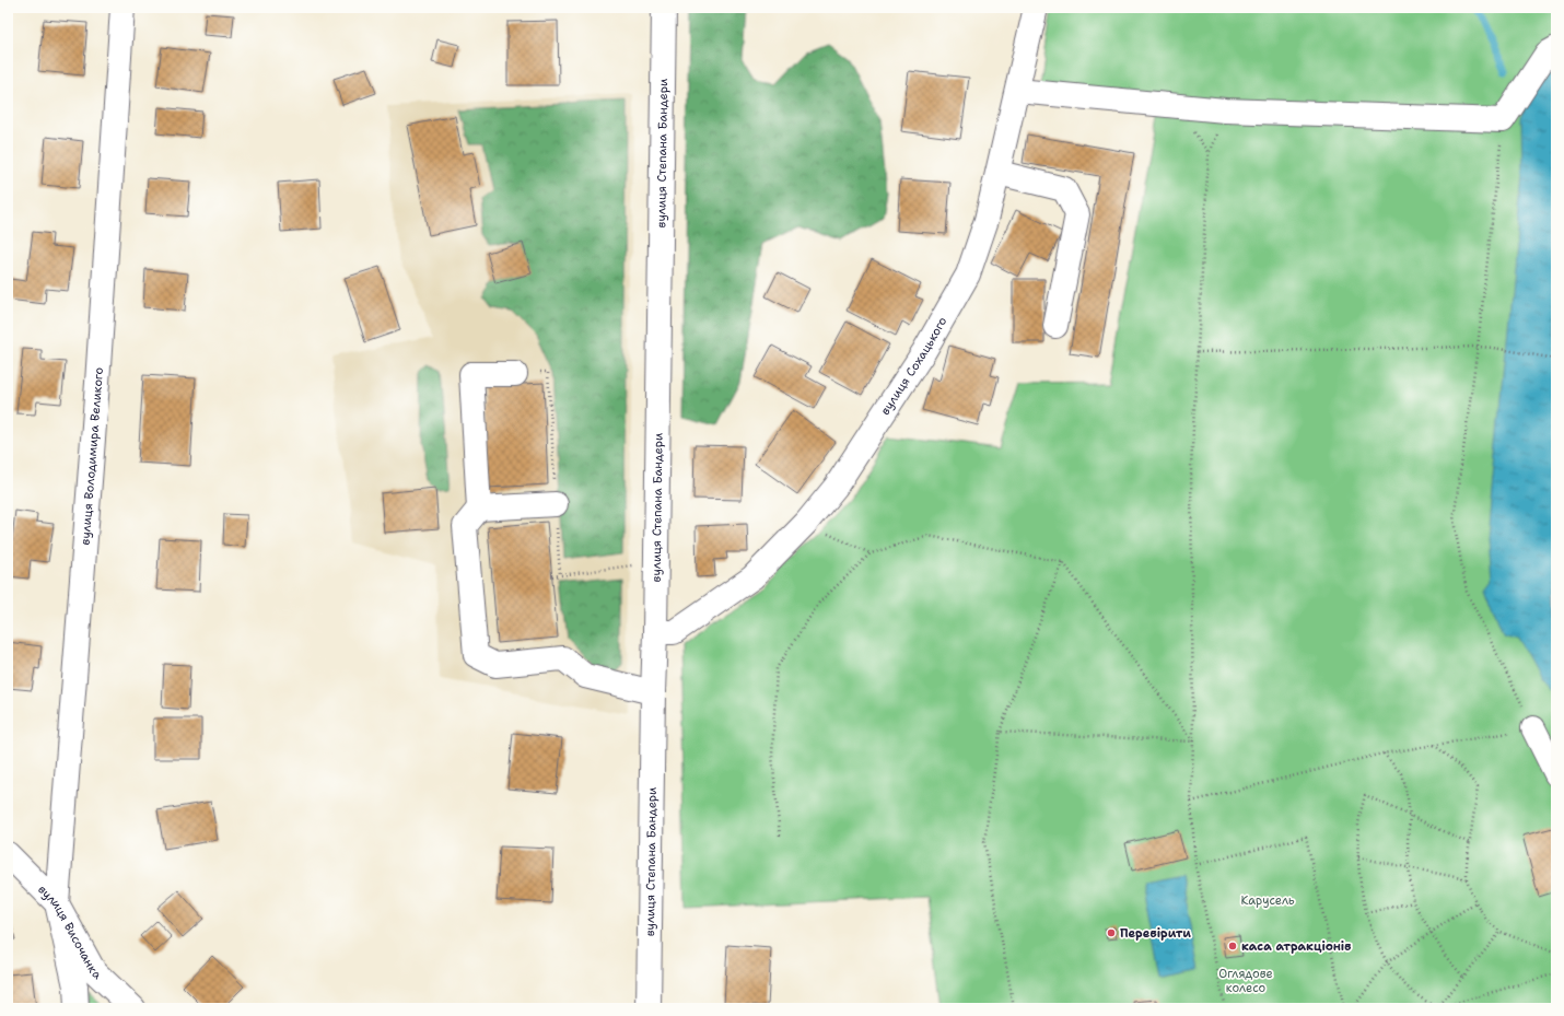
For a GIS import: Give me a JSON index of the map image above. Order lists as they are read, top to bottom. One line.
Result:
{"streets":{"street":["вулиця Степана Бандери","вулиця Сохацького","вулиця Володимира Великого","вулиця Височанка"]},"crossings":[["вулиця Степана Бандери","вулиця Сохацького"],["вулиця Володимира Великого","вулиця Височанка"]],"parks":["Карусель","Оглядове колесо"],"places":["Перевірити","каса атракціонів"]}
